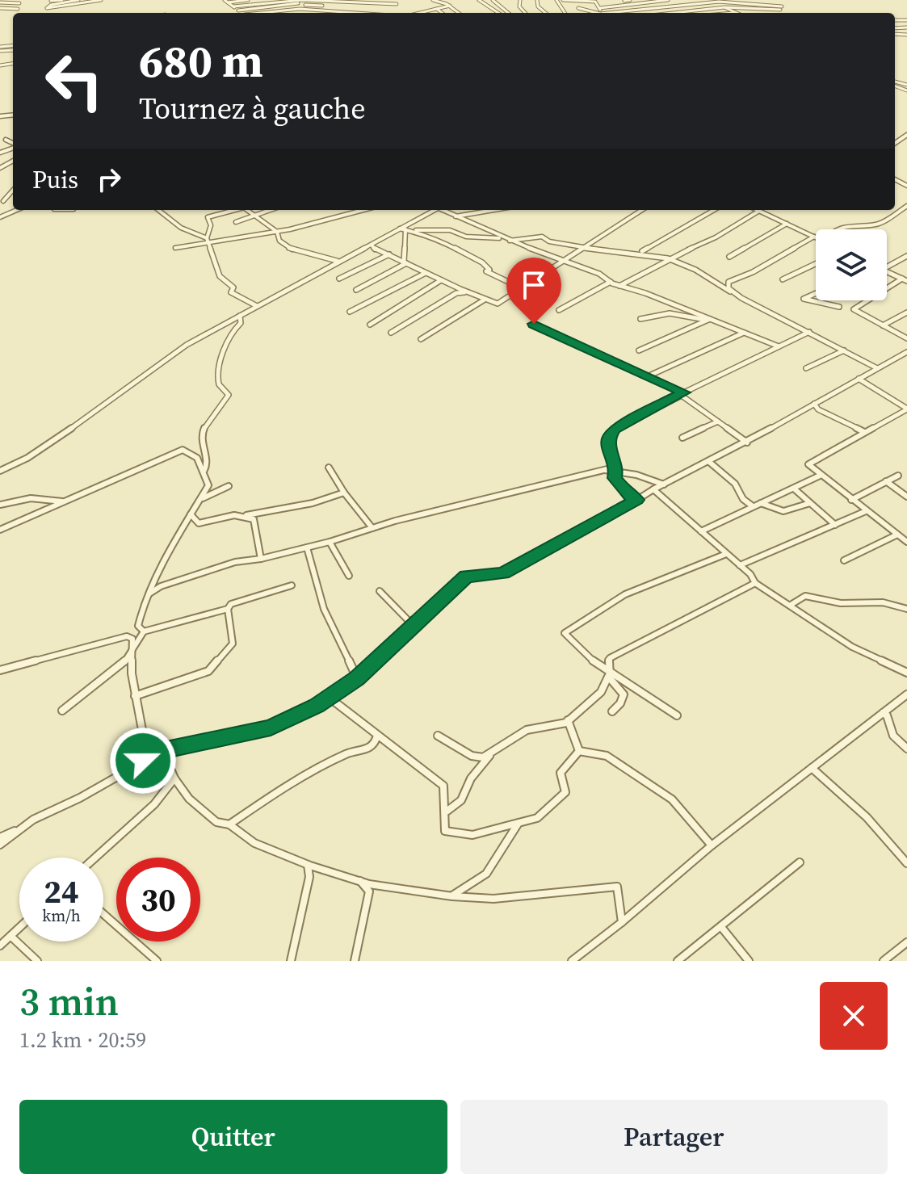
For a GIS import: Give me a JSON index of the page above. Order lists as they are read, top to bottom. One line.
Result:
{"page":{"turn":["680 m","Tournez à gauche"],"then":"Puis","speed":"24 km/h","limit":"30","heading":["3 min","1.2 km · 20:59"],"buttons":["Quitter","Partager"]}}
